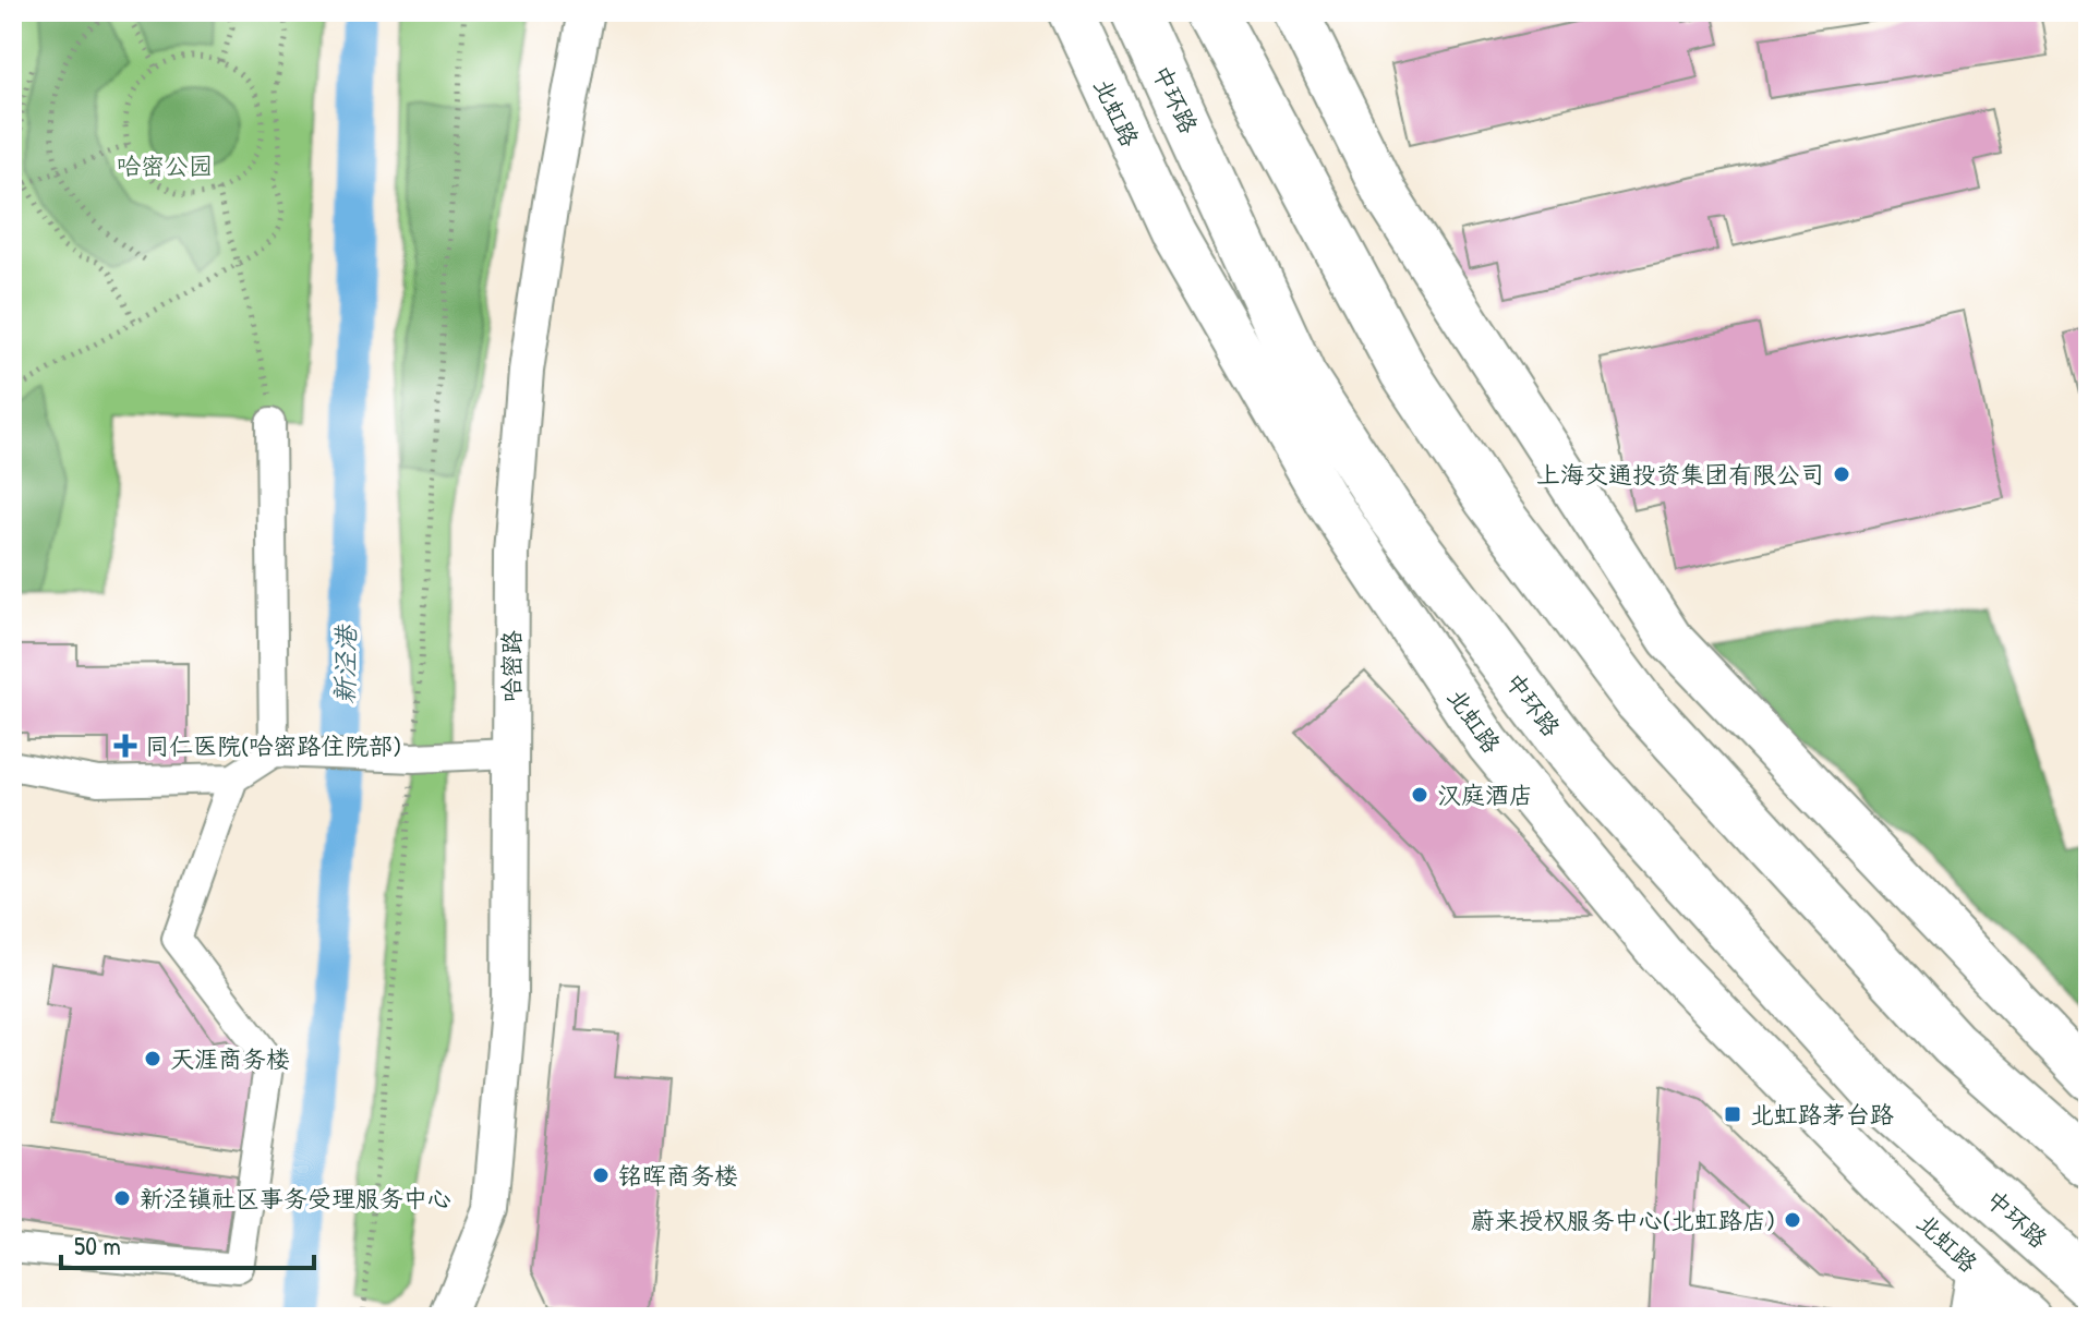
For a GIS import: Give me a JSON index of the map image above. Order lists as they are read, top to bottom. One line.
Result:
{"streets":{"highway":["中环路"],"main road":["北虹路"],"street":["哈密路"]},"water":["新泾港"],"parks":["哈密公园"],"places":{"other":["上海交通投资集团有限公司","汉庭酒店","天涯商务楼","铭晖商务楼","新泾镇社区事务受理服务中心","蔚来授权服务中心(北虹路店)"],"health":["同仁医院(哈密路住院部)"],"transit":["北虹路茅台路"]},"scale_bar":"50 m"}
